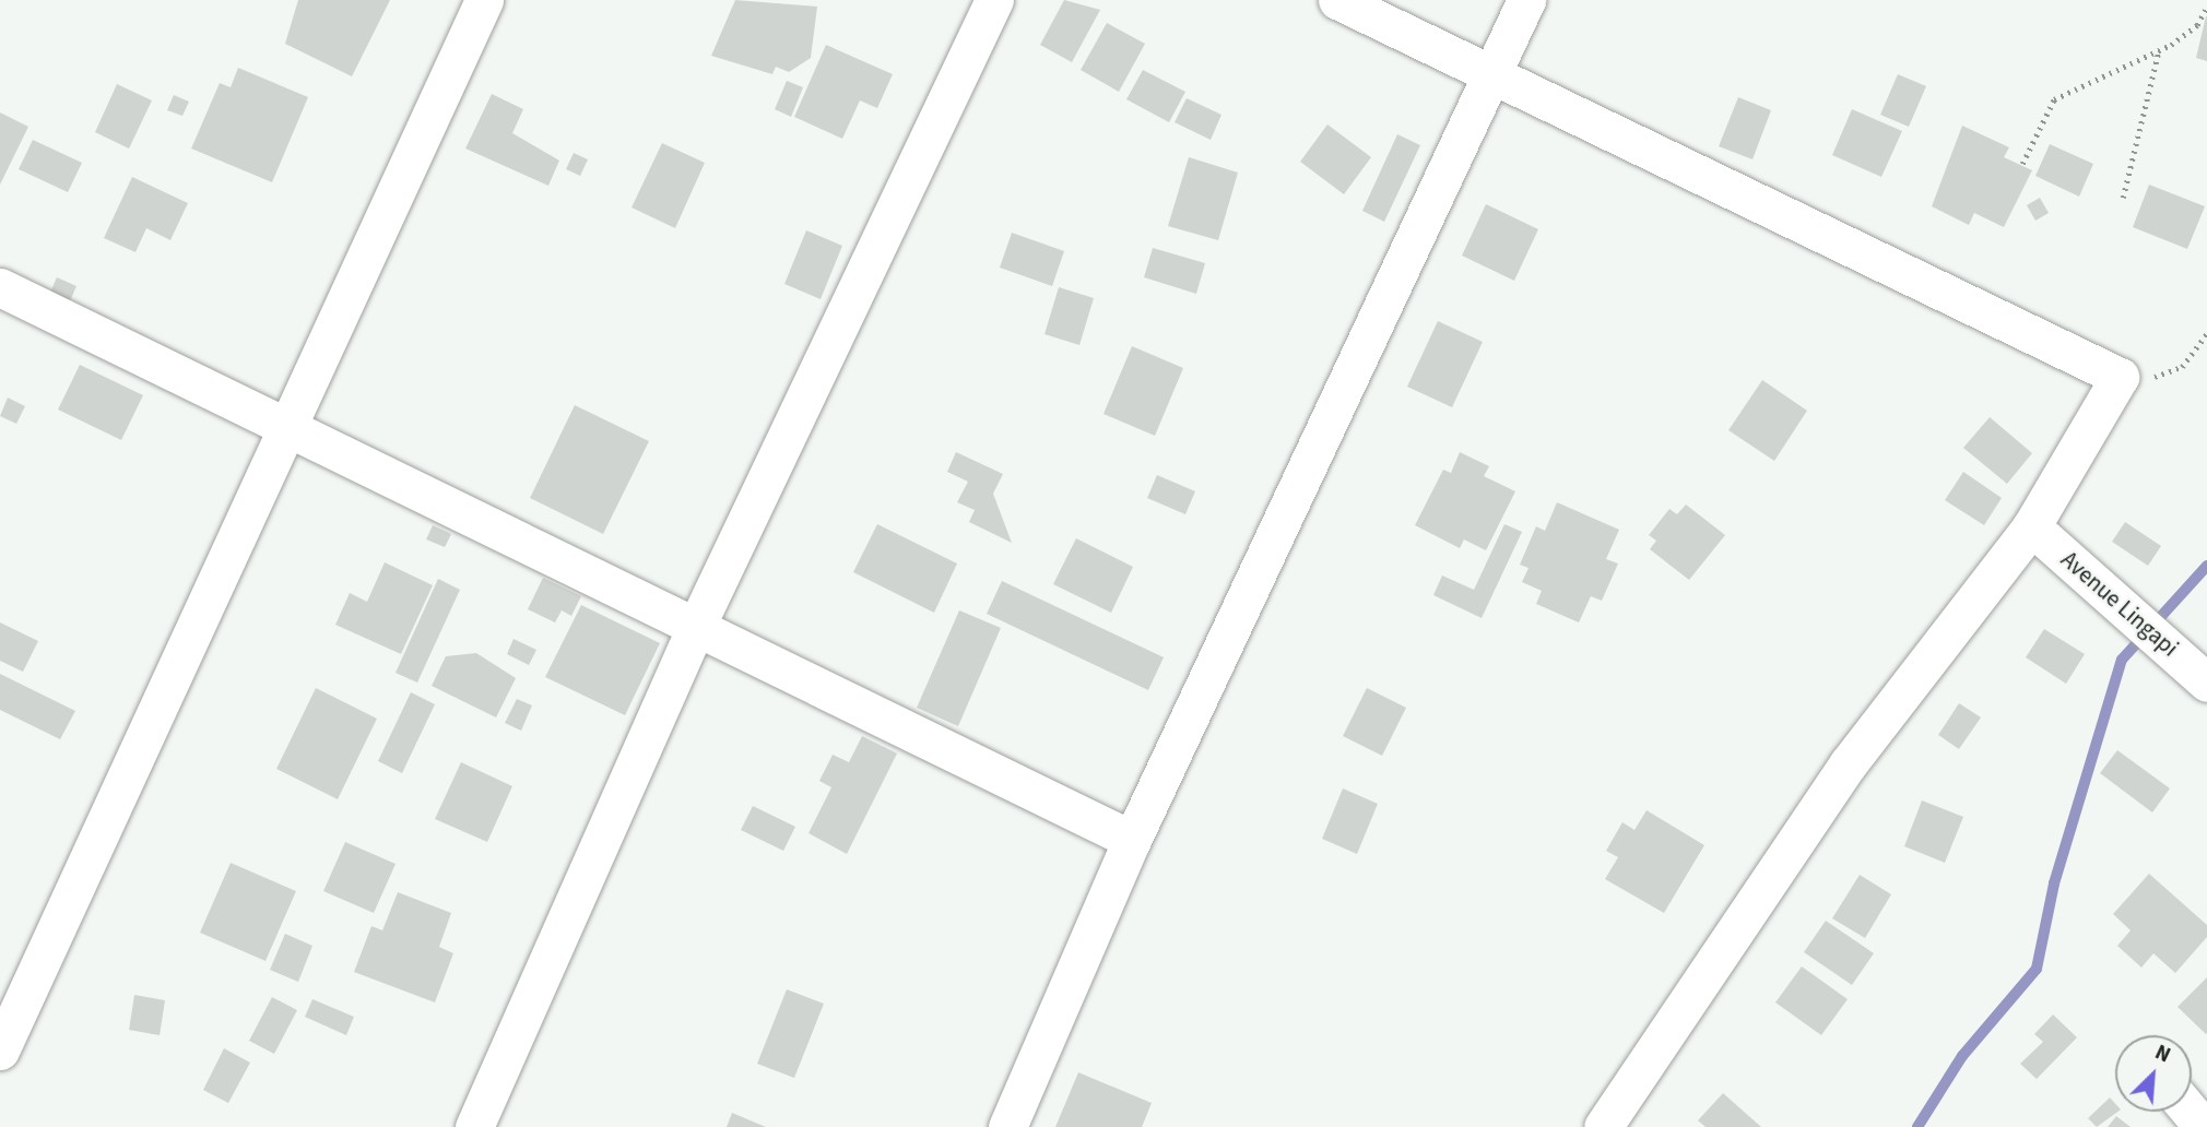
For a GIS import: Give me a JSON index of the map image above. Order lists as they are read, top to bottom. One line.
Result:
{"streets":{"street":["Avenue Lingapi"]},"north":"top right"}
